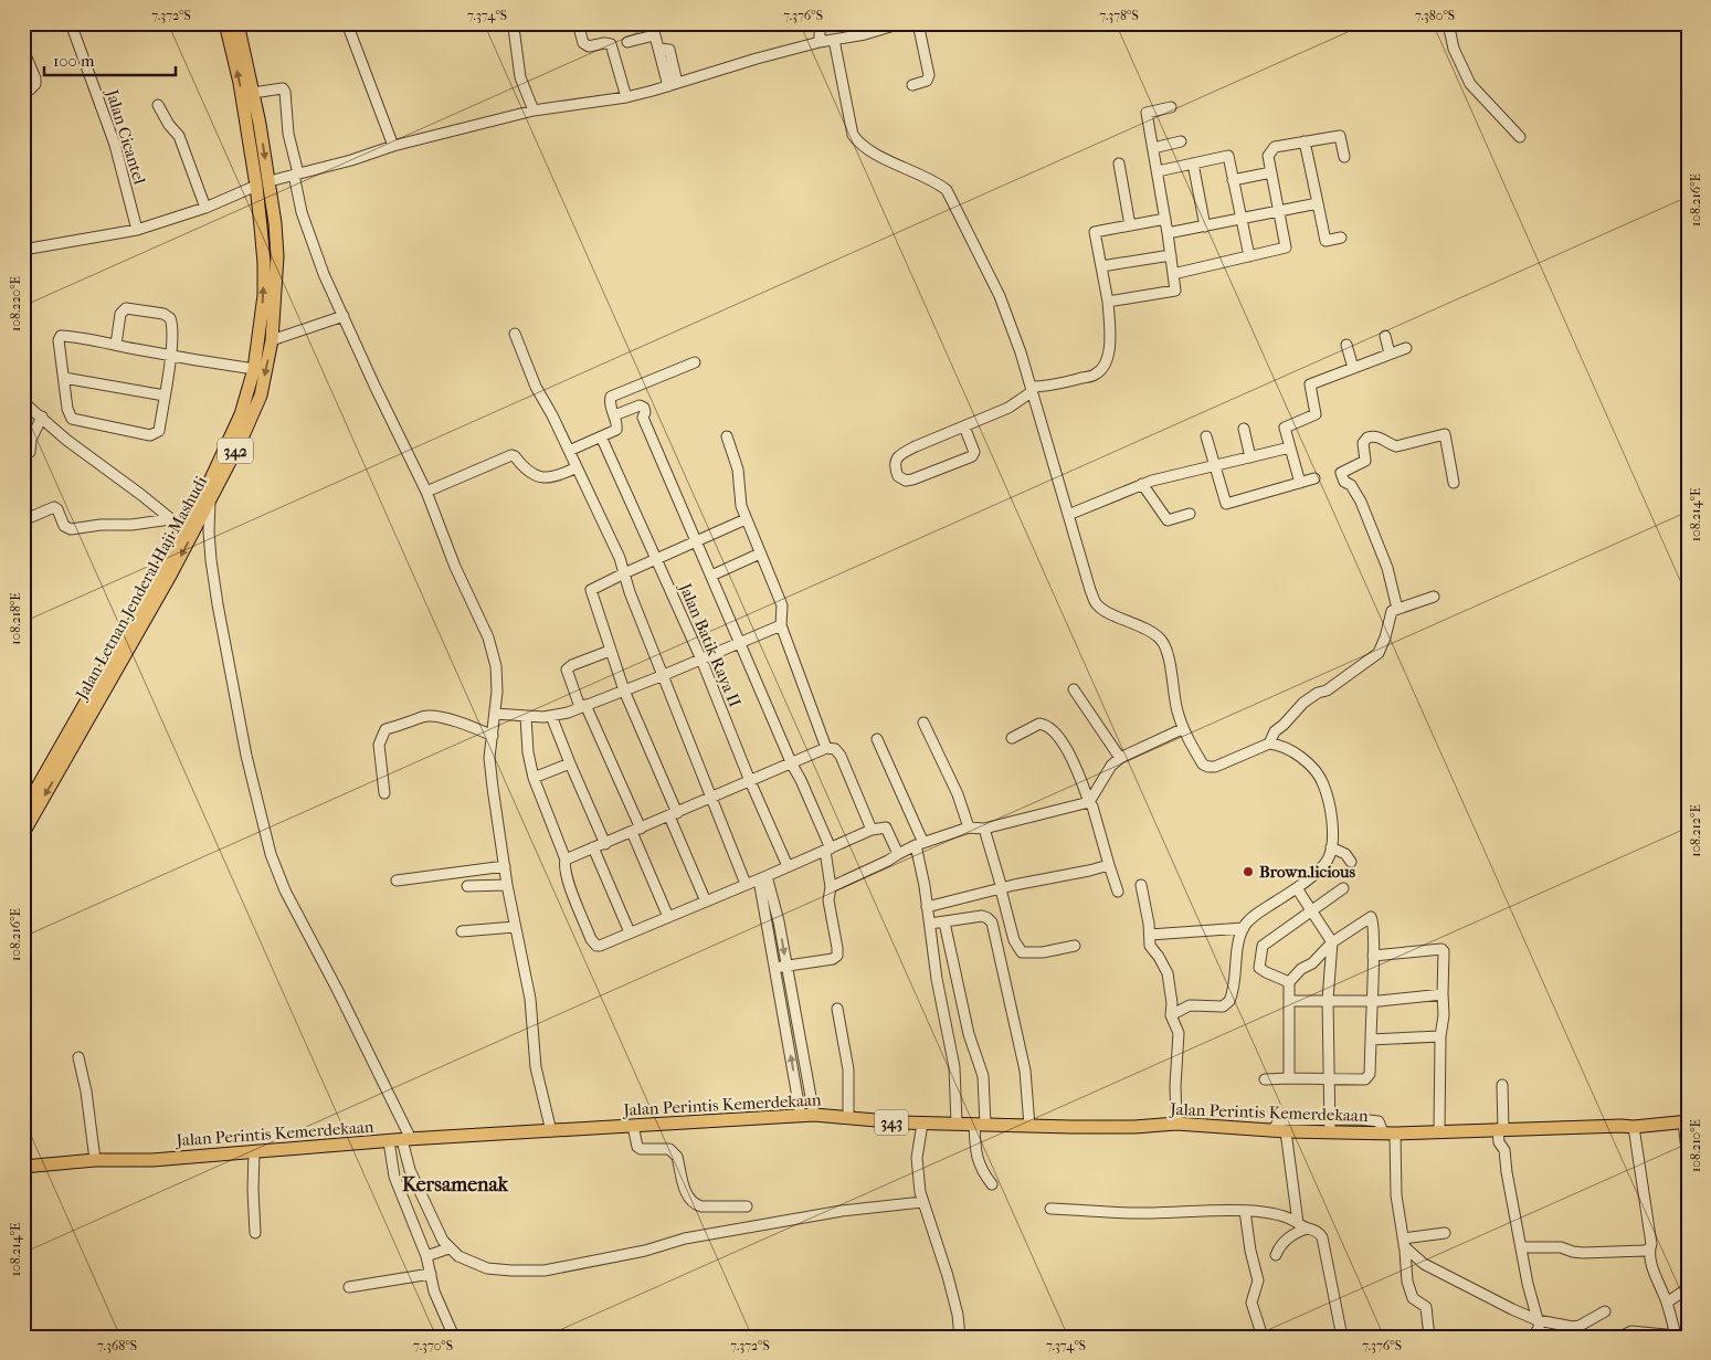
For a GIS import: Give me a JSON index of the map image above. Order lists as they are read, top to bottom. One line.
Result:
{"streets":{"main road":["342","Jalan Letnan Jenderal Haji Mashudi","Jalan Perintis Kemerdekaan","343"],"street":["Jalan Cicantel","Jalan Batik Raya II"]},"districts":["Kersamenak"],"places":["Brown.licious"],"scale_bar":"100 m","coordinates":["7.372°S","7.374°S","7.376°S","7.378°S","7.380°S","108.216°E","108.220°E","108.214°E","108.218°E","108.212°E","108.210°E","7.368°S","7.370°S"]}
